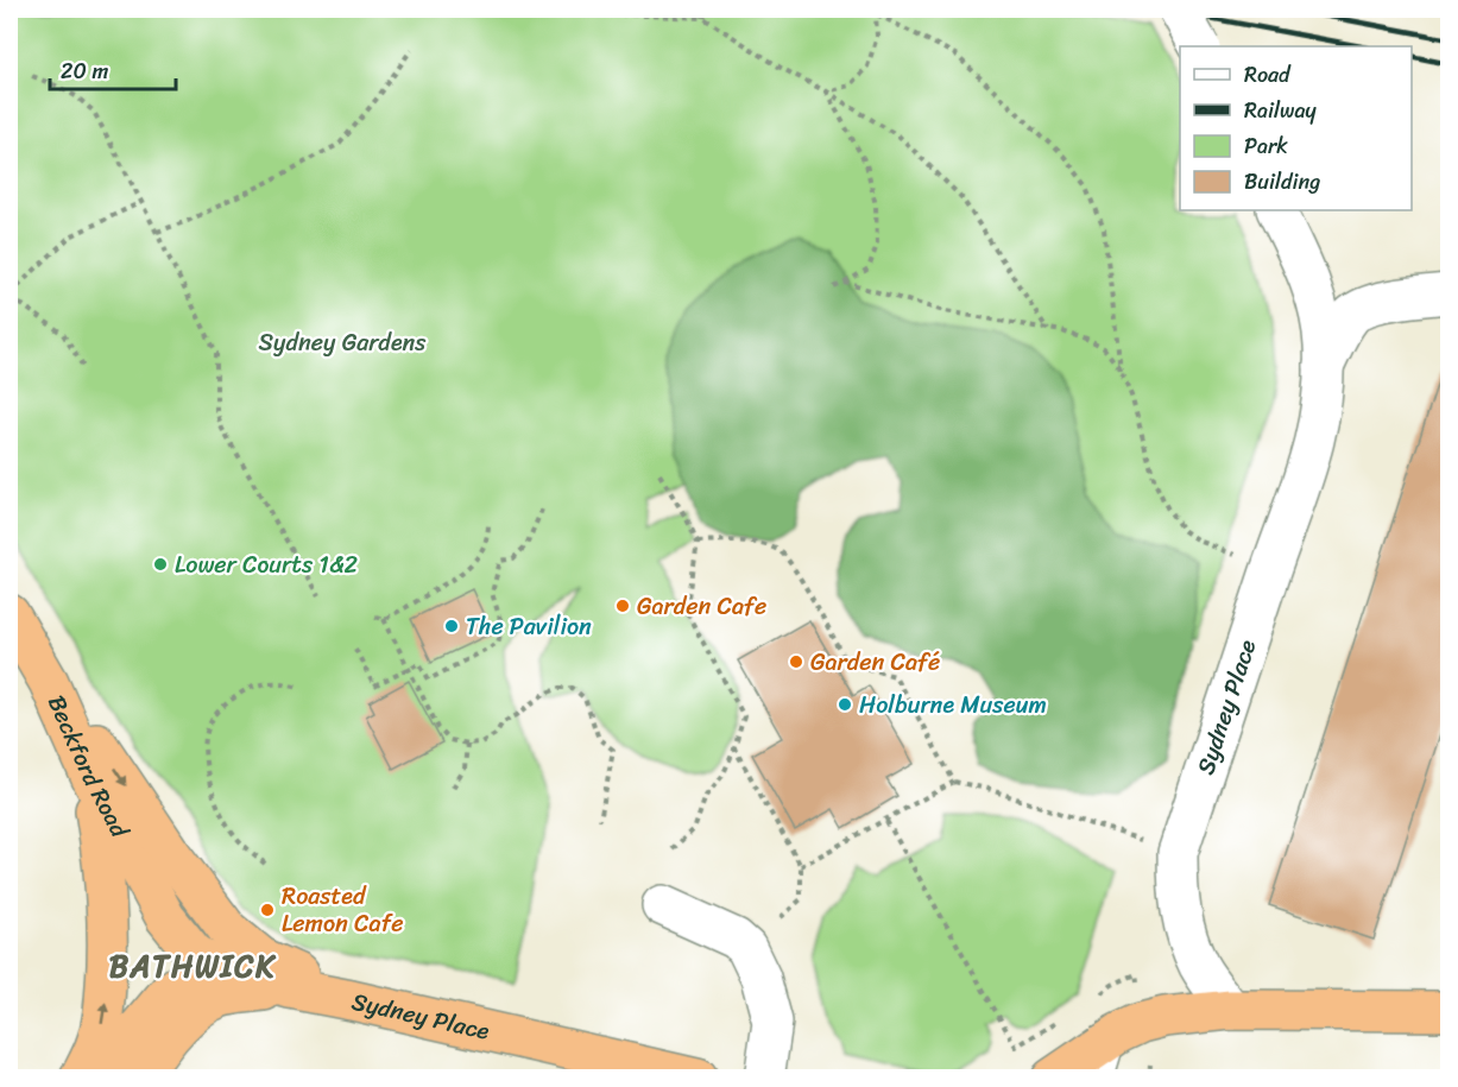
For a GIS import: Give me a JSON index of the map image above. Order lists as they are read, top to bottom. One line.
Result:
{"streets":{"highway":["Sydney Place","Beckford Road"]},"crossings":[["Sydney Place","Beckford Road"]],"districts":["BATHWICK"],"parks":["Sydney Gardens"],"places":["Lower Courts 1&2","Garden Cafe","The Pavilion","Garden Café","Holburne Museum","Roasted Lemon Cafe"],"legend":["Road","Railway","Park","Building"],"scale_bar":"20 m"}
